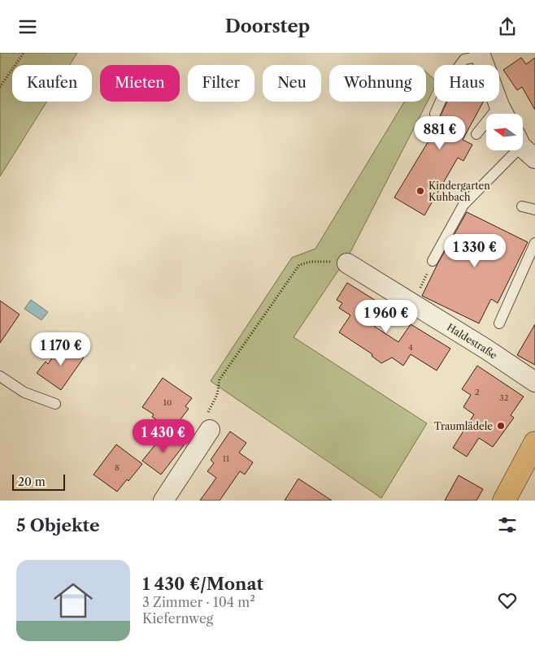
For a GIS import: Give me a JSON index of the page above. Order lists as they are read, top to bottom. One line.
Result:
{"streets":{"street":["Haldestraße"]},"places":["Kindergarten Kuhbach","Traumlädele"],"house_numbers":["4","2","32","10","11","8"],"scale_bar":"20 m","north":"left","page":{"header":"Doorstep","chip":["Kaufen","Mieten","Filter","Neu","Wohnung","Haus"],"price":["881 €","1 330 €","1 960 €","1 170 €","1 430 €"],"scale":"20 m","heading":"5 Objekte","list":[{"name":"1 430 €/Monat","note":"3 Zimmer · 104 m² · Kiefernweg"}]}}
